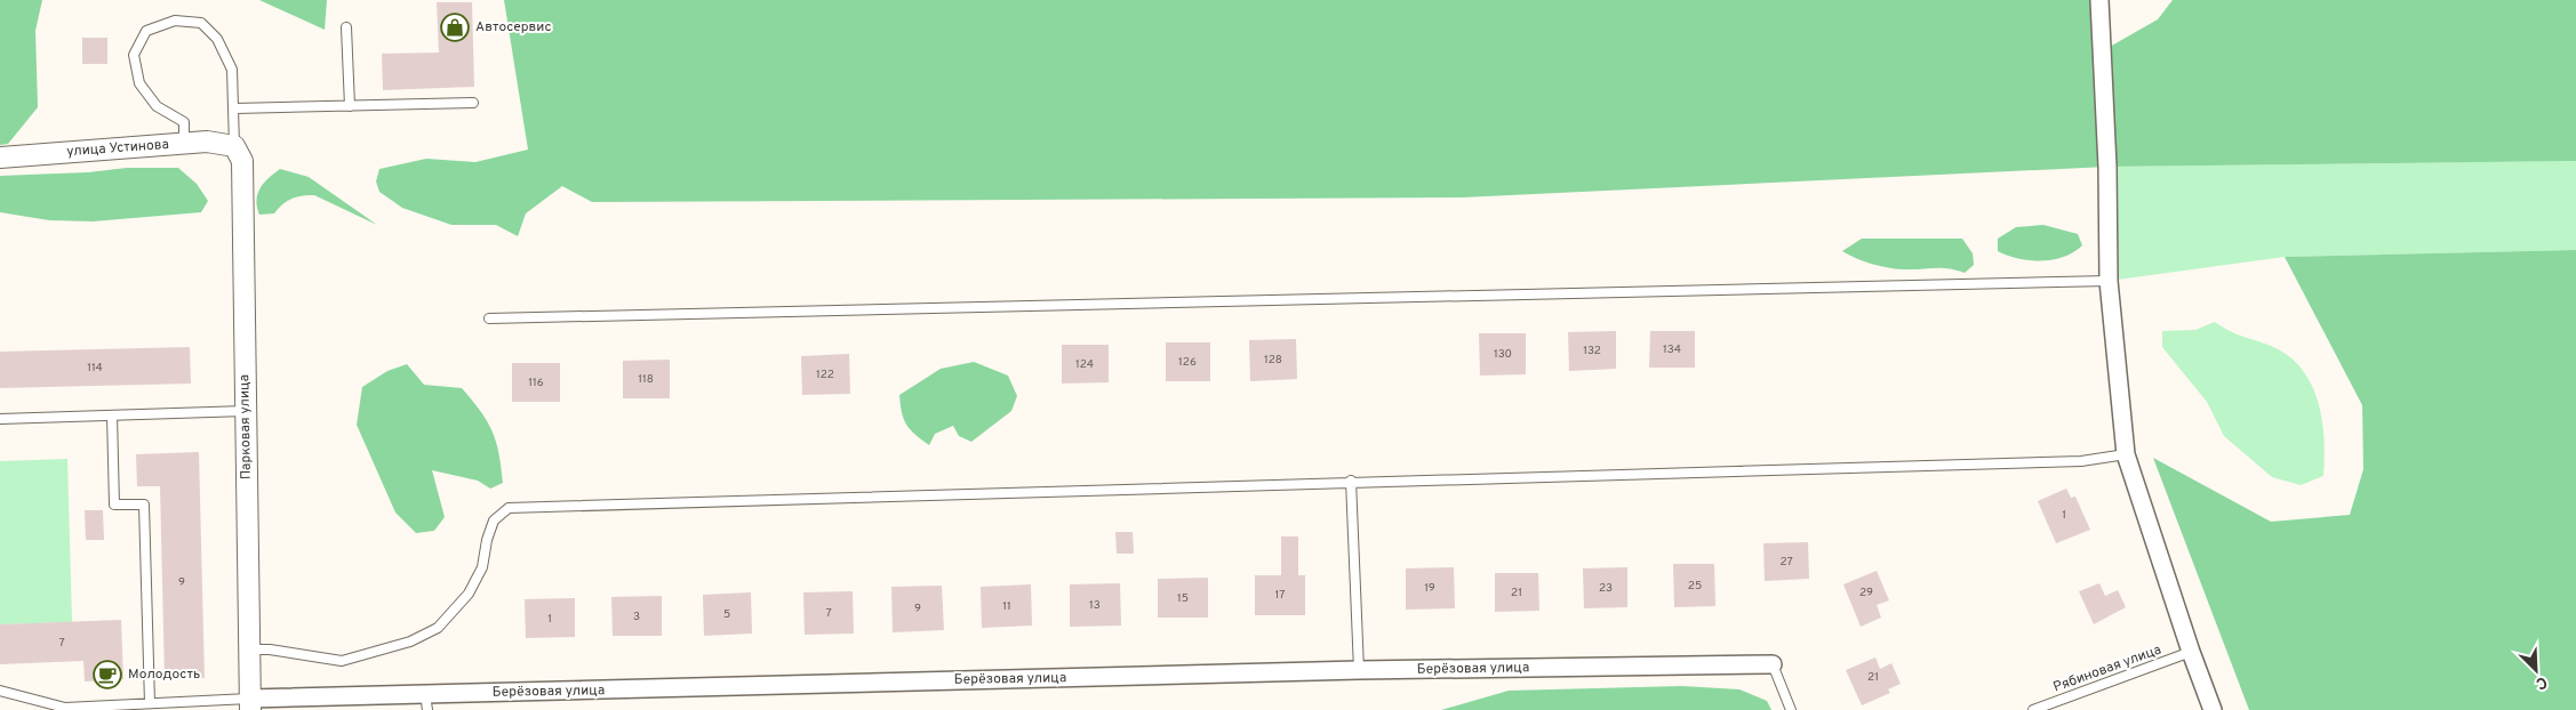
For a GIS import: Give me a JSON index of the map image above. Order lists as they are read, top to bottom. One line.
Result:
{"streets":{"street":["улица Устинова","Парковая улица","Берёзовая улица"],"lane":["Рябиновая улица"]},"crossings":[["улица Устинова","Парковая улица"],["Парковая улица","Берёзовая улица"]],"places":{"shop":["Автосервис"],"cafe":["Молодость"]},"house_numbers":["134","132","130","128","126","124","114","122","118","116","1","27","9","25","19","23","21","29","17","15","13","11","9","7","5","3","1","7","21"],"north":"bottom right"}
